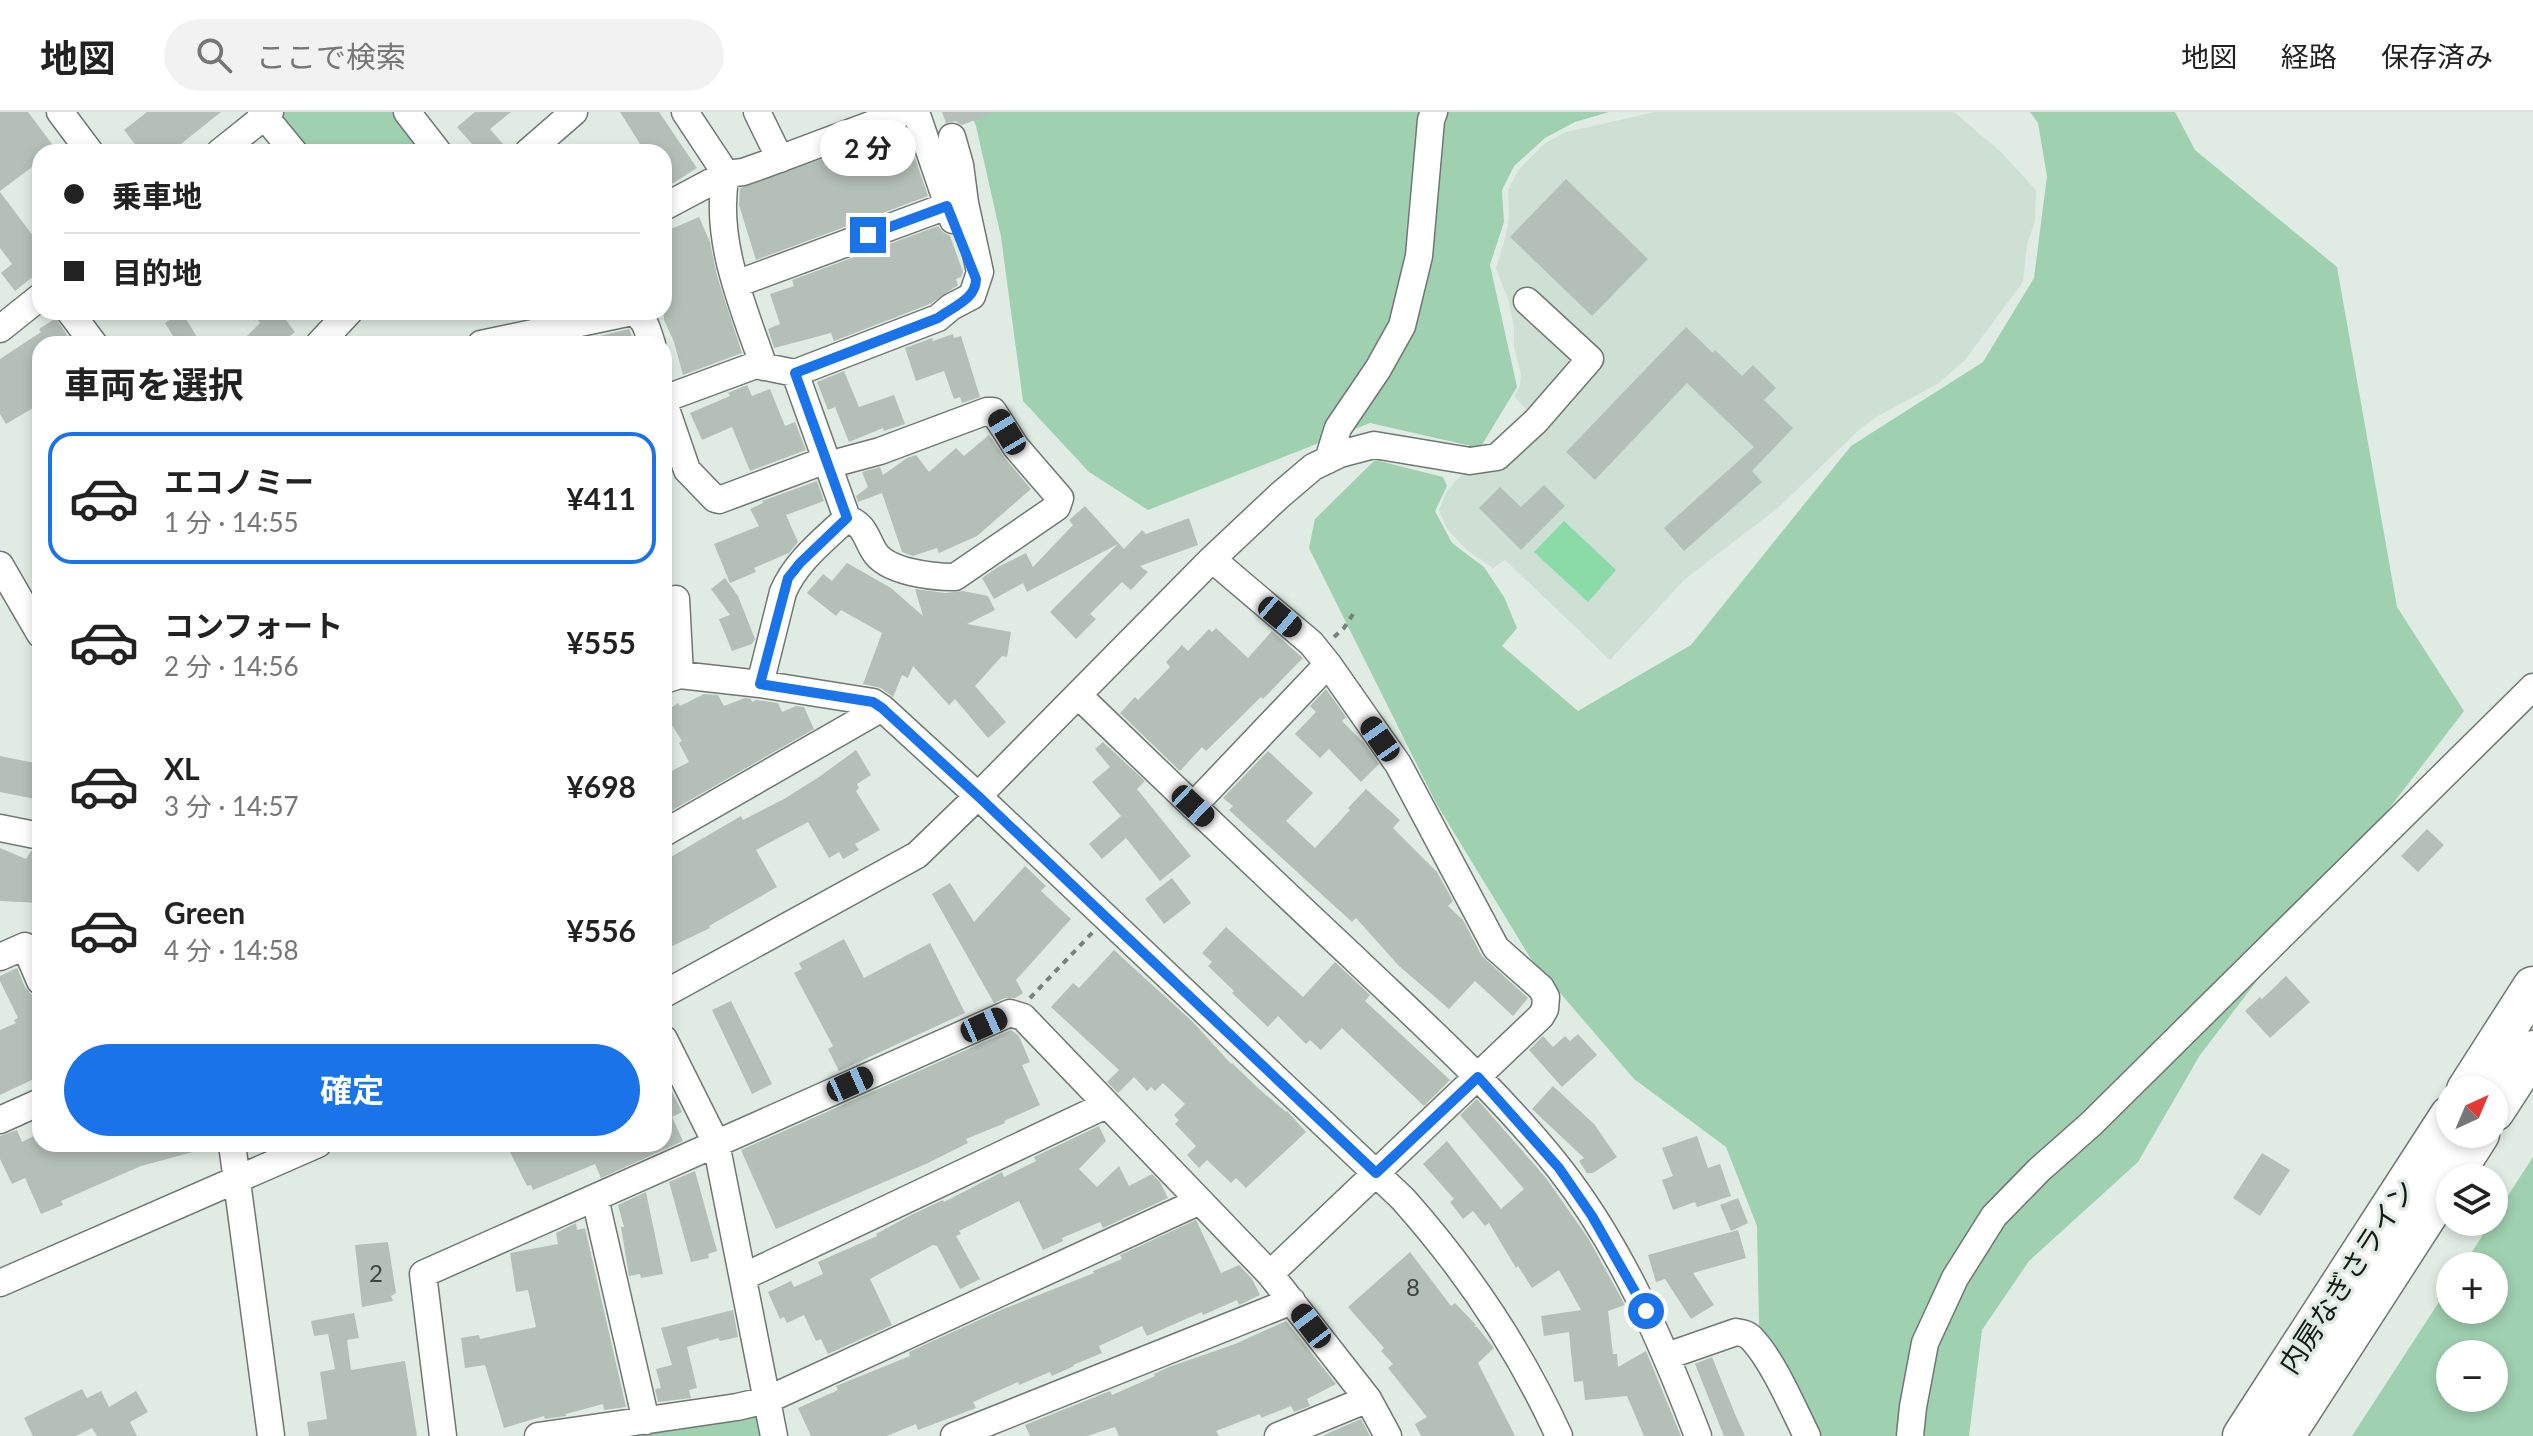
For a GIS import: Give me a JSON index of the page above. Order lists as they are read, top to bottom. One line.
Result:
{"streets":{"highway":["内房なぎさライン"]},"house_numbers":["2","8"],"north":"top right","page":{"header":"地図","search":"ここで検索","nav":["地図","経路","保存済み"],"bubble":"2 分","banner":["乗車地","目的地"],"heading":"車両を選択","list":[{"name":"エコノミー","note":"1 分 · 14:55","value":"¥411"},{"name":"コンフォート","note":"2 分 · 14:56","value":"¥555"},{"name":"XL","note":"3 分 · 14:57","value":"¥698"},{"name":"Green","note":"4 分 · 14:58","value":"¥556"}],"buttons":"確定","map_buttons":["+","−"]}}
